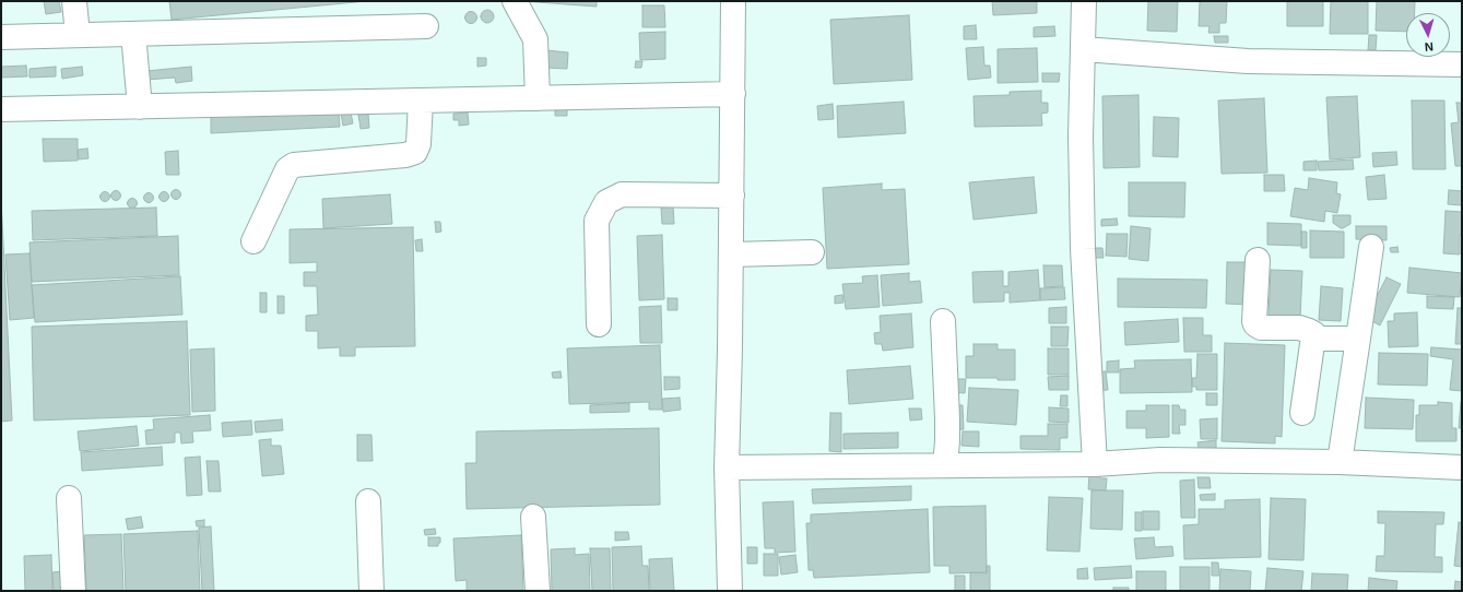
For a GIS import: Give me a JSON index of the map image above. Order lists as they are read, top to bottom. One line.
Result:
{"north":"bottom"}
